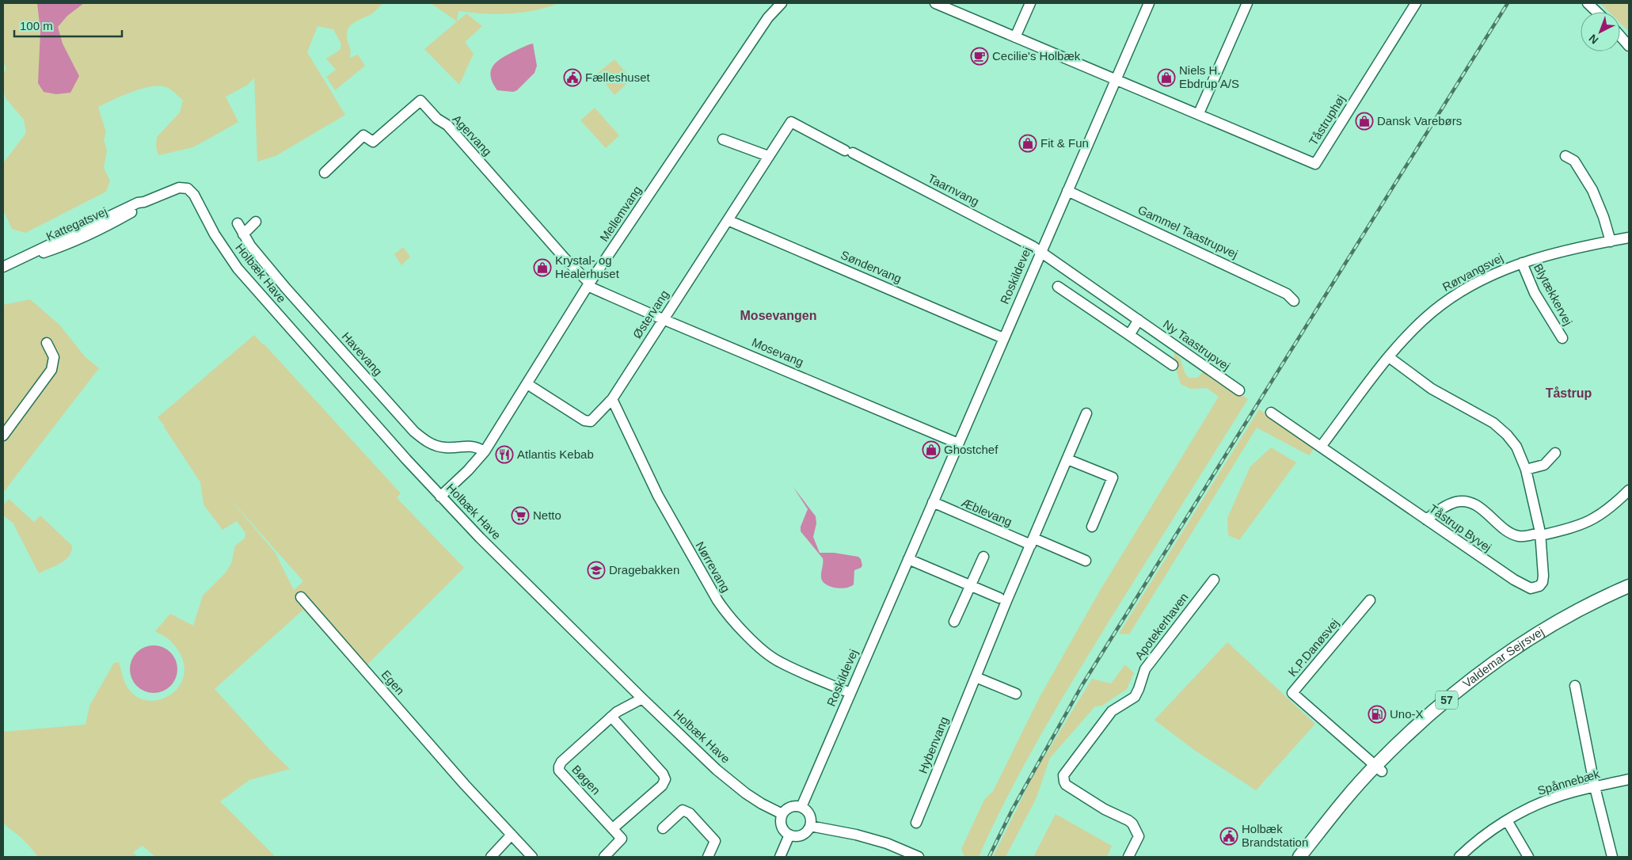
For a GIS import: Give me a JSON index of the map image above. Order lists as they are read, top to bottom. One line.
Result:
{"streets":{"main road":["Valdemar Sejrsvej","57"],"street":["Tåstruphøj","Agervang","Taarnvang","Mellemvang","Kattegatsvej","Gammel Taastrupvej","Søndervang","Rørvangsvej","Holbæk Have","Roskildevej","Blytækkervej","Østervang","Ny Taastrupvej","Mosevang","Havevang","Æblevang","Tåstrup Byvej","Nørrevang","Apotekerhaven","K.P.Danøsvej","Egen","Hybenvang","Bøgen","Spånnebæk"]},"crossings":[["Tåstruphøj","Roskildevej"],["Agervang","Mellemvang"],["Agervang","Mosevang"],["Taarnvang","Roskildevej"],["Taarnvang","Østervang"],["Taarnvang","Ny Taastrupvej"],["Mellemvang","Holbæk Have"],["Mellemvang","Østervang"],["Mellemvang","Mosevang"],["Mellemvang","Havevang"],["Kattegatsvej","Holbæk Have"],["Gammel Taastrupvej","Roskildevej"],["Søndervang","Roskildevej"],["Søndervang","Østervang"],["Rørvangsvej","Blytækkervej"],["Rørvangsvej","Tåstrup Byvej"],["Holbæk Have","Roskildevej"],["Holbæk Have","Bøgen"],["Roskildevej","Ny Taastrupvej"],["Roskildevej","Mosevang"],["Roskildevej","Æblevang"],["Roskildevej","Nørrevang"],["Østervang","Mosevang"],["Østervang","Nørrevang"],["Æblevang","Hybenvang"],["K.P.Danøsvej","Valdemar Sejrsvej"]],"districts":["Mosevangen","Tåstrup"],"places":{"cafe":["Cecilie's Holbæk"],"public building":["Fælleshuset","Holbæk Brandstation"],"shop":["Niels H. Ebdrup A/S","Dansk Varebørs","Fit & Fun","Krystal- og Healerhuset","Ghostchef"],"restaurant":["Atlantis Kebab"],"supermarket":["Netto"],"school or university":["Dragebakken"],"fuel station":["Uno-X"]},"scale_bar":"100 m","north":"bottom left"}
